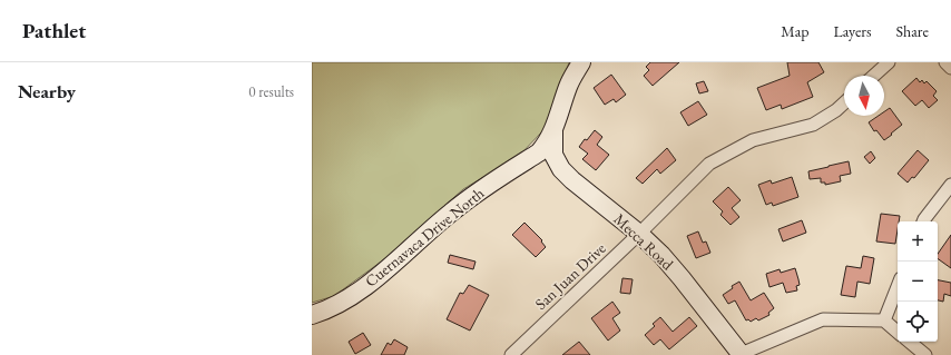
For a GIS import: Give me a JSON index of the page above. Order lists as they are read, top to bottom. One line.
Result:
{"streets":{"street":["Cuernavaca Drive North","Mecca Road","San Juan Drive"]},"crossings":[["Cuernavaca Drive North","Mecca Road"],["Mecca Road","San Juan Drive"]],"north":"bottom","page":{"header":"Pathlet","nav":["Map","Layers","Share"],"heading":["Nearby","0 results"],"map_buttons":["+","−"]}}
